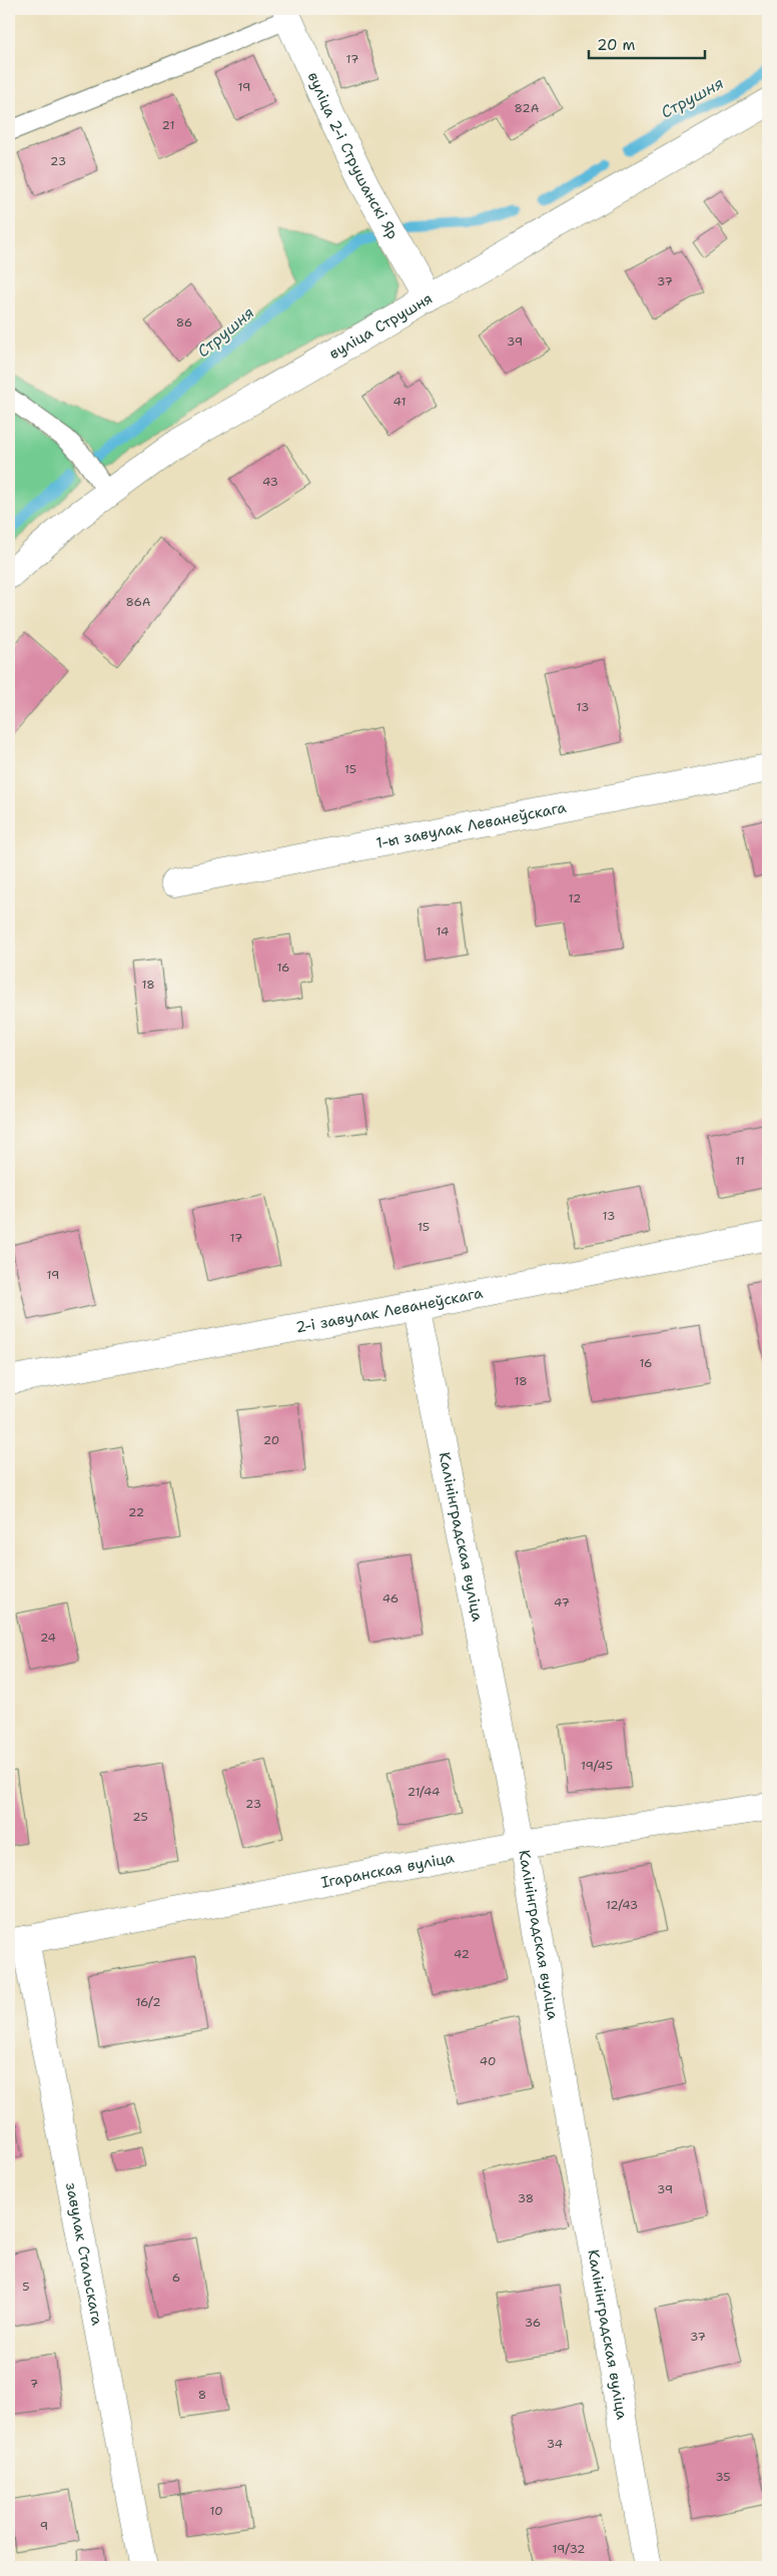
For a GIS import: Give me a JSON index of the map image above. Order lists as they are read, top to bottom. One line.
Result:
{"streets":{"street":["вуліца 2-і Струшанскі Яр","вуліца Струшня","1-ы завулак Леванеўскага","2-і завулак Леванеўскага","Калінінградская вуліца","Ігаранская вуліца","завулак Стальскага"]},"crossings":[["вуліца 2-і Струшанскі Яр","вуліца Струшня"],["2-і завулак Леванеўскага","Калінінградская вуліца"],["Калінінградская вуліца","Ігаранская вуліца"],["Ігаранская вуліца","завулак Стальскага"]],"water":["Струшня"],"house_numbers":["17","19","82А","21","23","37","86","39","41","43","86А","13","15","12","14","16","18","11","13","15","17","19","16","18","20","22","46","47","24","19/45","21/44","23","25","12/43","42","16/2","40","39","38","6","5","36","37","7","8","34","35","10","9","19/32"],"scale_bar":"20 m"}
